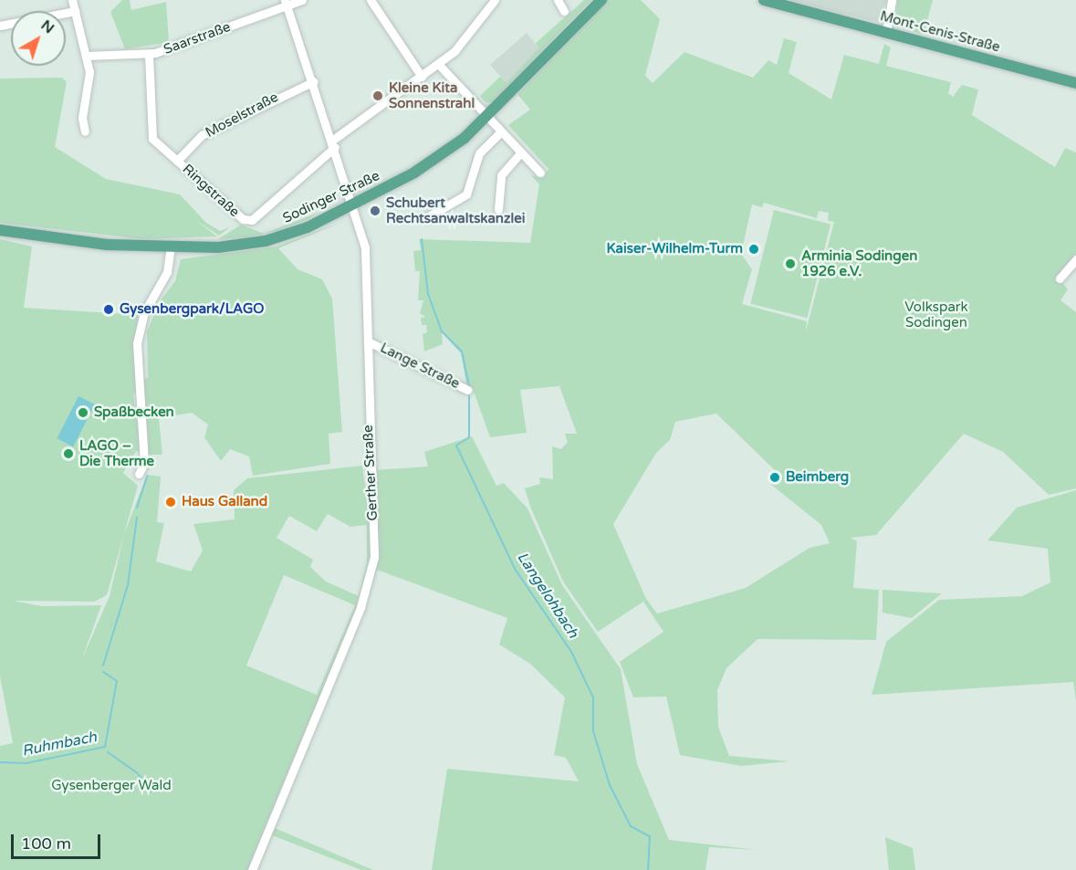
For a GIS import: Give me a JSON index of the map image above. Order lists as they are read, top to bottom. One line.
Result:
{"streets":{"main road":["Mont-Cenis-Straße","Sodinger Straße"],"street":["Saarstraße","Moselstraße","Ringstraße","Lange Straße","Gerther Straße"]},"crossings":[["Saarstraße","Ringstraße"],["Saarstraße","Gerther Straße"],["Moselstraße","Ringstraße"],["Moselstraße","Gerther Straße"],["Ringstraße","Gerther Straße"],["Sodinger Straße","Gerther Straße"],["Lange Straße","Gerther Straße"]],"water":["Langelohbach","Ruhmbach"],"parks":["Volkspark Sodingen","Gysenberger Wald"],"places":["Kleine Kita Sonnenstrahl","Schubert Rechtsanwaltskanzlei","Kaiser-Wilhelm-Turm","Arminia Sodingen 1926 e.V.","Gysenbergpark/LAGO","Spaßbecken","LAGO – Die Therme","Beimberg","Haus Galland"],"scale_bar":"100 m","north":"top right"}
